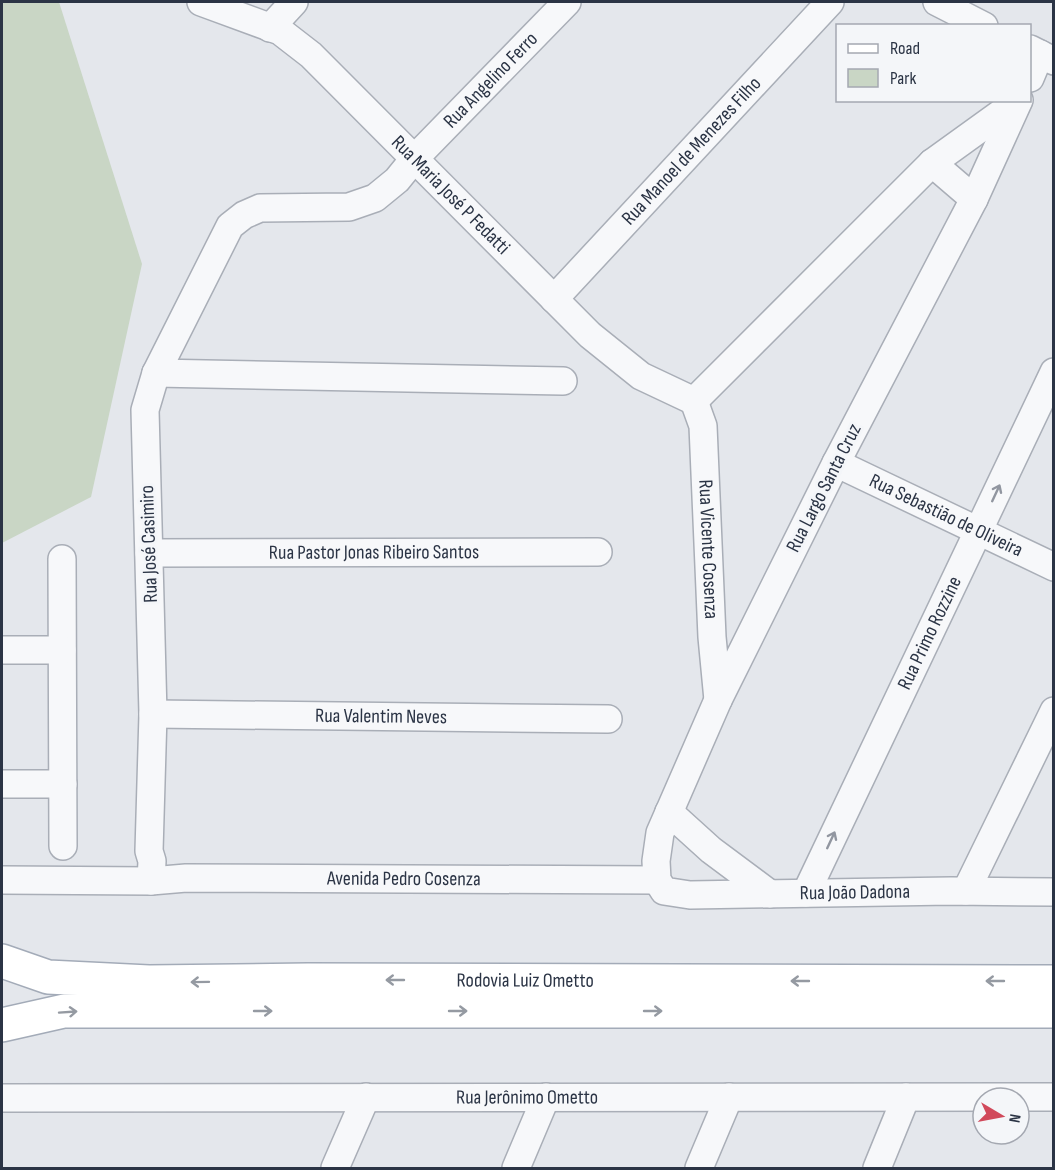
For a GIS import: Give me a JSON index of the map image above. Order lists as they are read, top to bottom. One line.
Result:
{"streets":{"main road":["Rodovia Luiz Ometto"],"street":["Rua Angelino Ferro","Rua Manoel de Menezes Filho","Rua Maria José P Fedatti","Rua Largo Santa Cruz","Rua Sebastião de Oliveira","Rua José Casimiro","Rua Vicente Cosenza","Rua Pastor Jonas Ribeiro Santos","Rua Primo Rozzine","Rua Valentim Neves","Avenida Pedro Cosenza","Rua João Dadona","Rua Jerônimo Ometto"]},"crossings":[["Rua Angelino Ferro","Rua Maria José P Fedatti"],["Rua Angelino Ferro","Rua José Casimiro"],["Rua Manoel de Menezes Filho","Rua Maria José P Fedatti"],["Rua Maria José P Fedatti","Rua Largo Santa Cruz"],["Rua Maria José P Fedatti","Rua Vicente Cosenza"],["Rua Largo Santa Cruz","Rua Sebastião de Oliveira"],["Rua Largo Santa Cruz","Rua Vicente Cosenza"],["Rua Largo Santa Cruz","Avenida Pedro Cosenza"],["Rua Largo Santa Cruz","Rua João Dadona"],["Rua Sebastião de Oliveira","Rua Primo Rozzine"],["Rua José Casimiro","Rua Pastor Jonas Ribeiro Santos"],["Rua José Casimiro","Rua Valentim Neves"],["Rua José Casimiro","Avenida Pedro Cosenza"],["Rua Primo Rozzine","Rua João Dadona"],["Avenida Pedro Cosenza","Rua João Dadona"]],"legend":["Road","Park"],"north":"right"}
